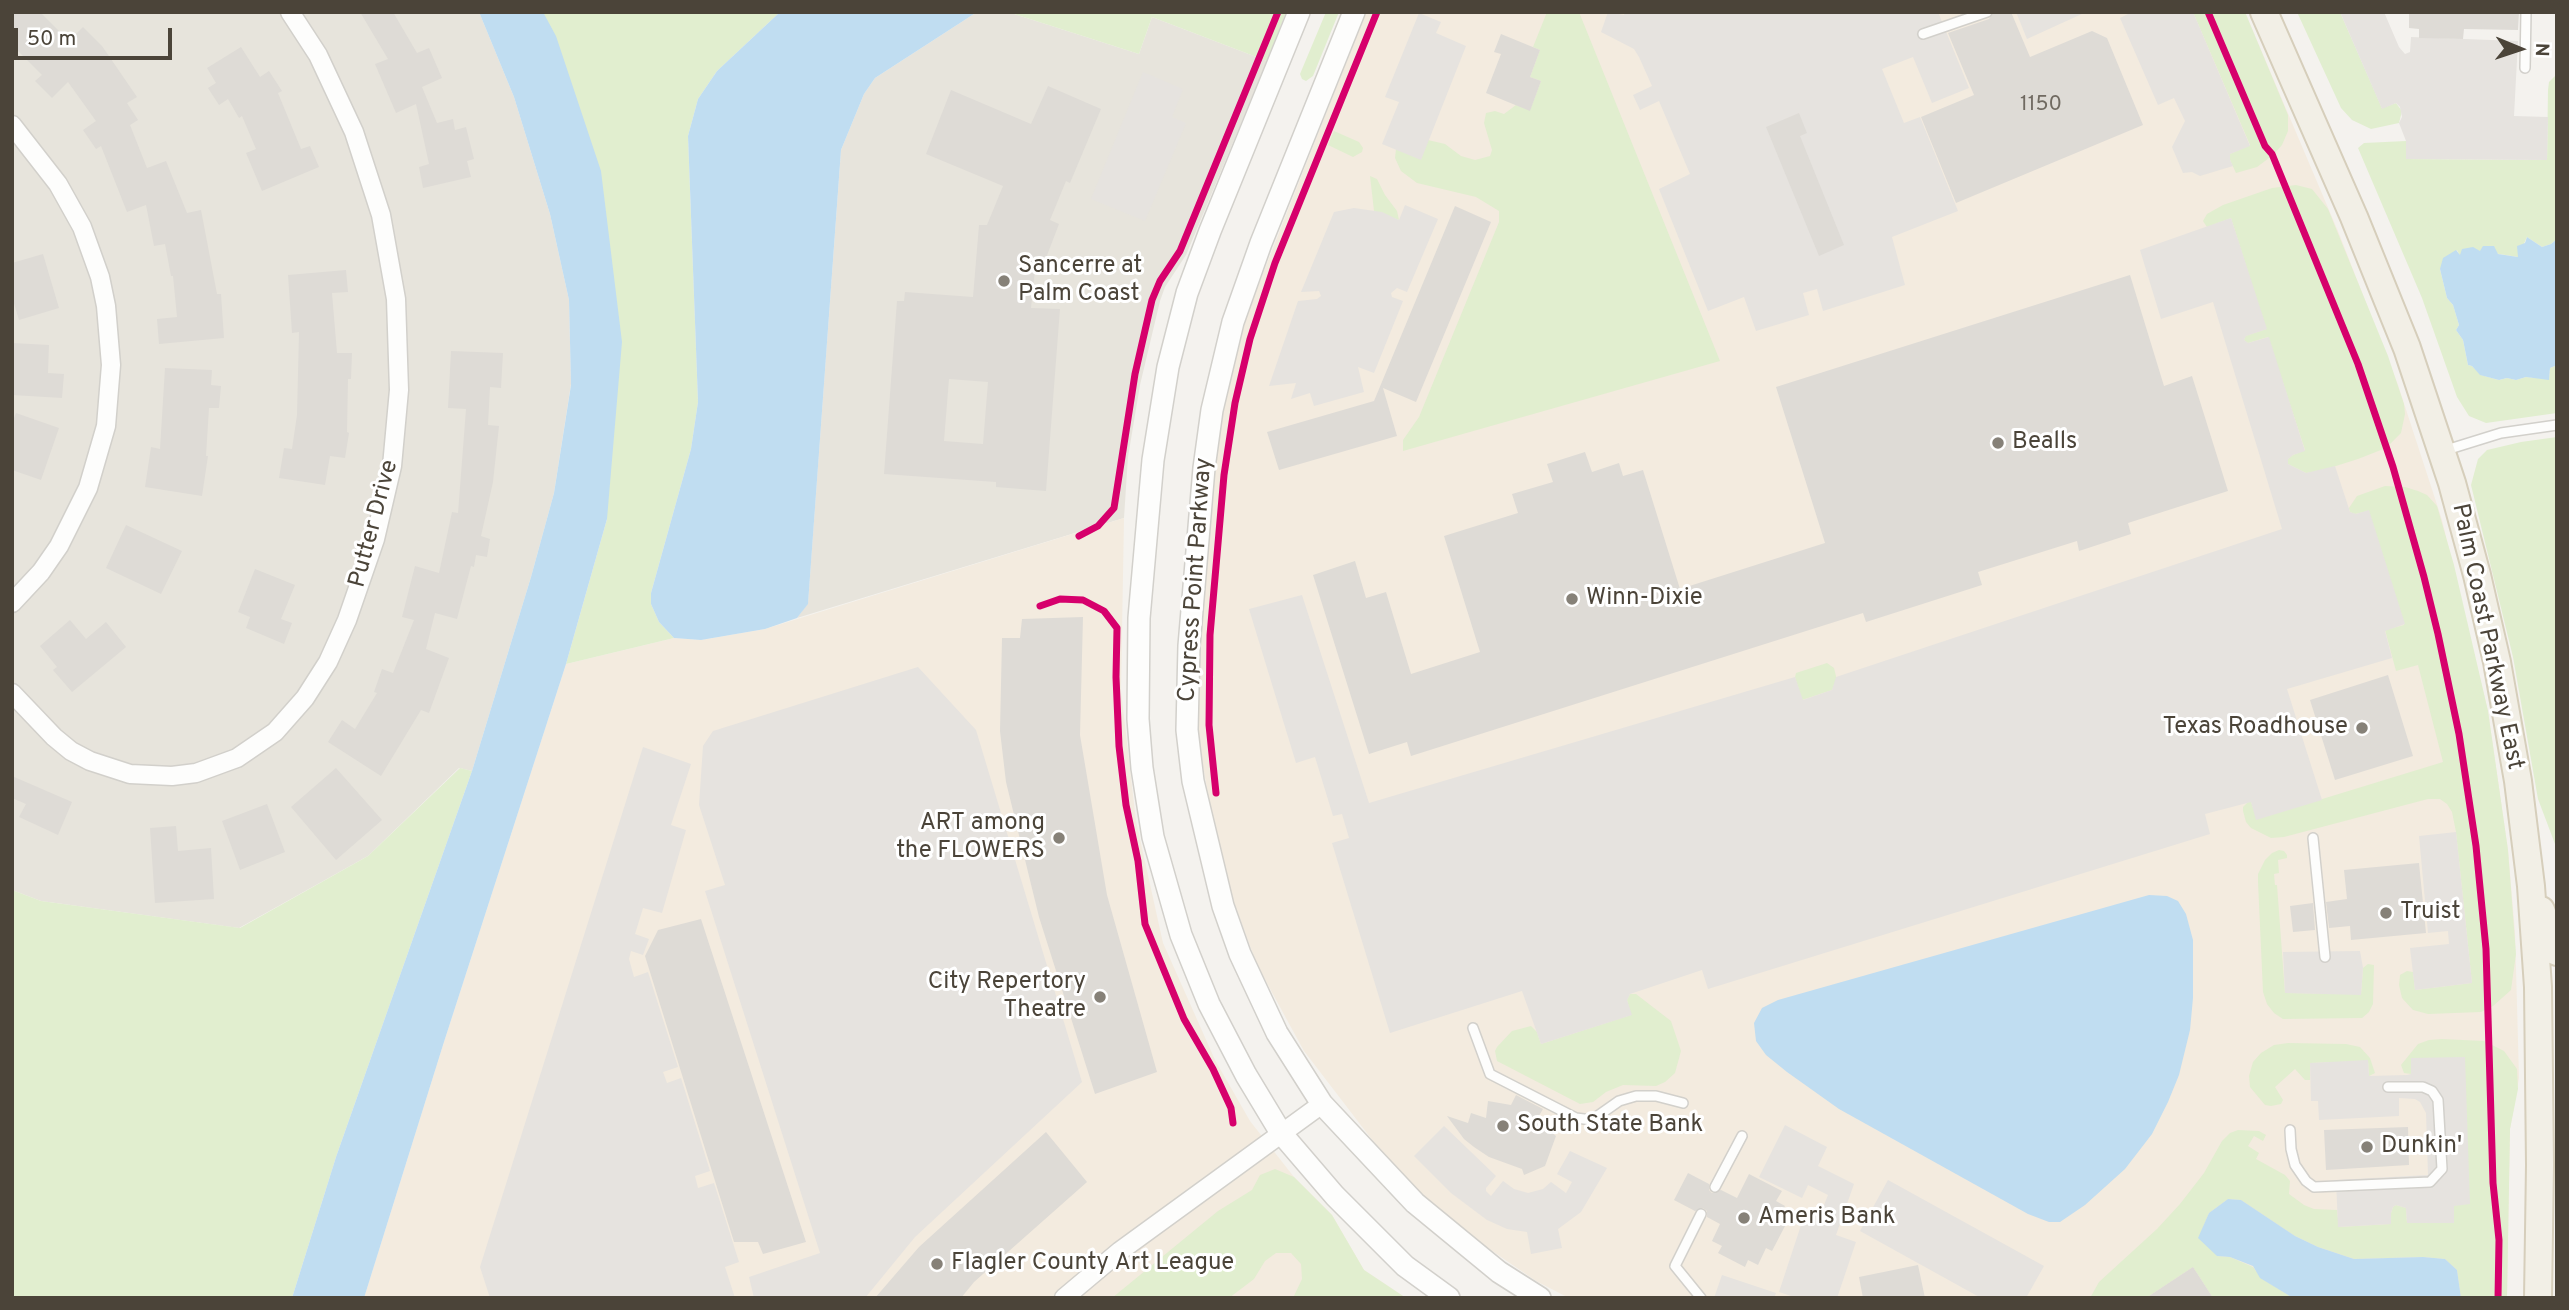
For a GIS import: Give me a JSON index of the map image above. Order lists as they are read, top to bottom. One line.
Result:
{"streets":{"main road":["Palm Coast Parkway East"],"street":["Putter Drive","Cypress Point Parkway"]},"places":["Sancerre at Palm Coast","Bealls","Winn-Dixie","Texas Roadhouse","ART among the FLOWERS","Truist","City Repertory Theatre","South State Bank","Dunkin'","Ameris Bank","Flagler County Art League"],"house_numbers":["1150"],"scale_bar":"50 m","north":"right"}
